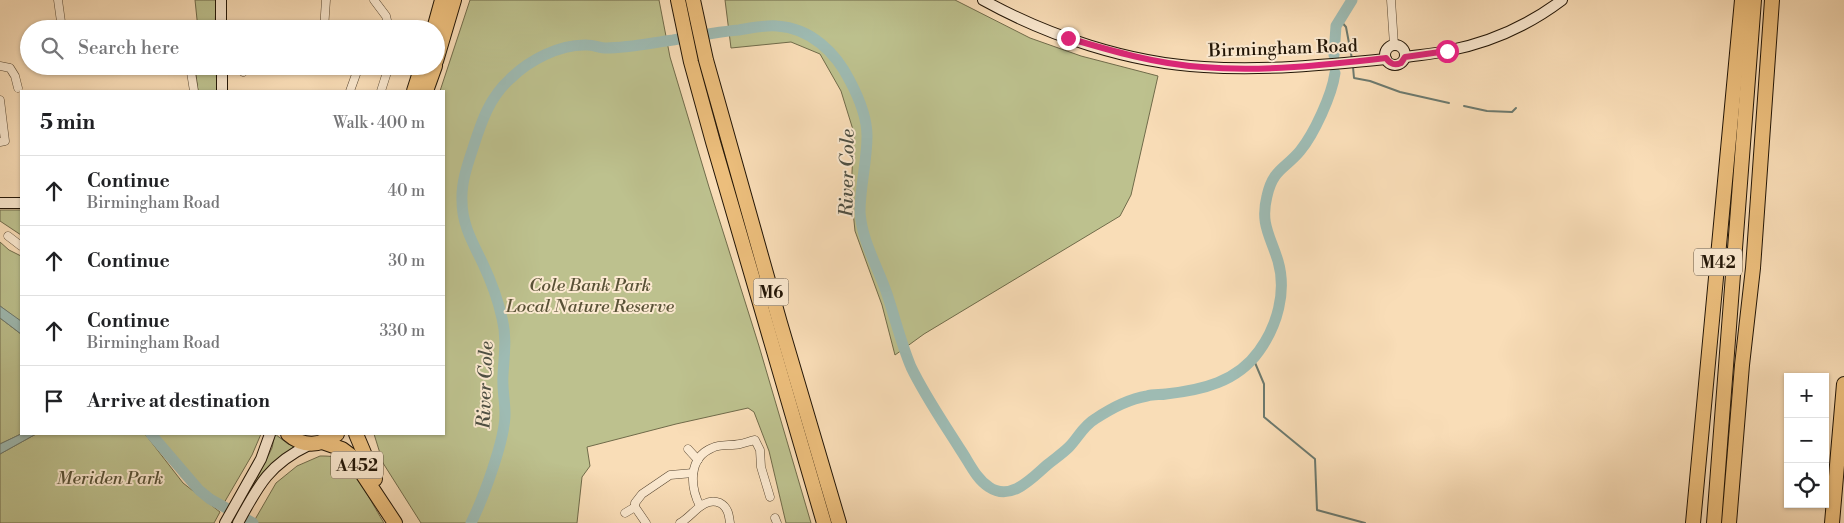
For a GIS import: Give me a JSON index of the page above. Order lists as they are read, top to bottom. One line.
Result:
{"streets":{"highway":["M42","M6","A452"],"main road":["Birmingham Road"]},"water":["River Cole"],"parks":["Cole Bank Park Local Nature Reserve","Meriden Park"],"page":{"search":"Search here","heading":["5 min","Walk · 400 m"],"list":[["Continue","Birmingham Road","40 m"],["Continue","30 m"],["Continue","Birmingham Road","330 m"],"Arrive at destination"],"map_buttons":["+","−"]}}
